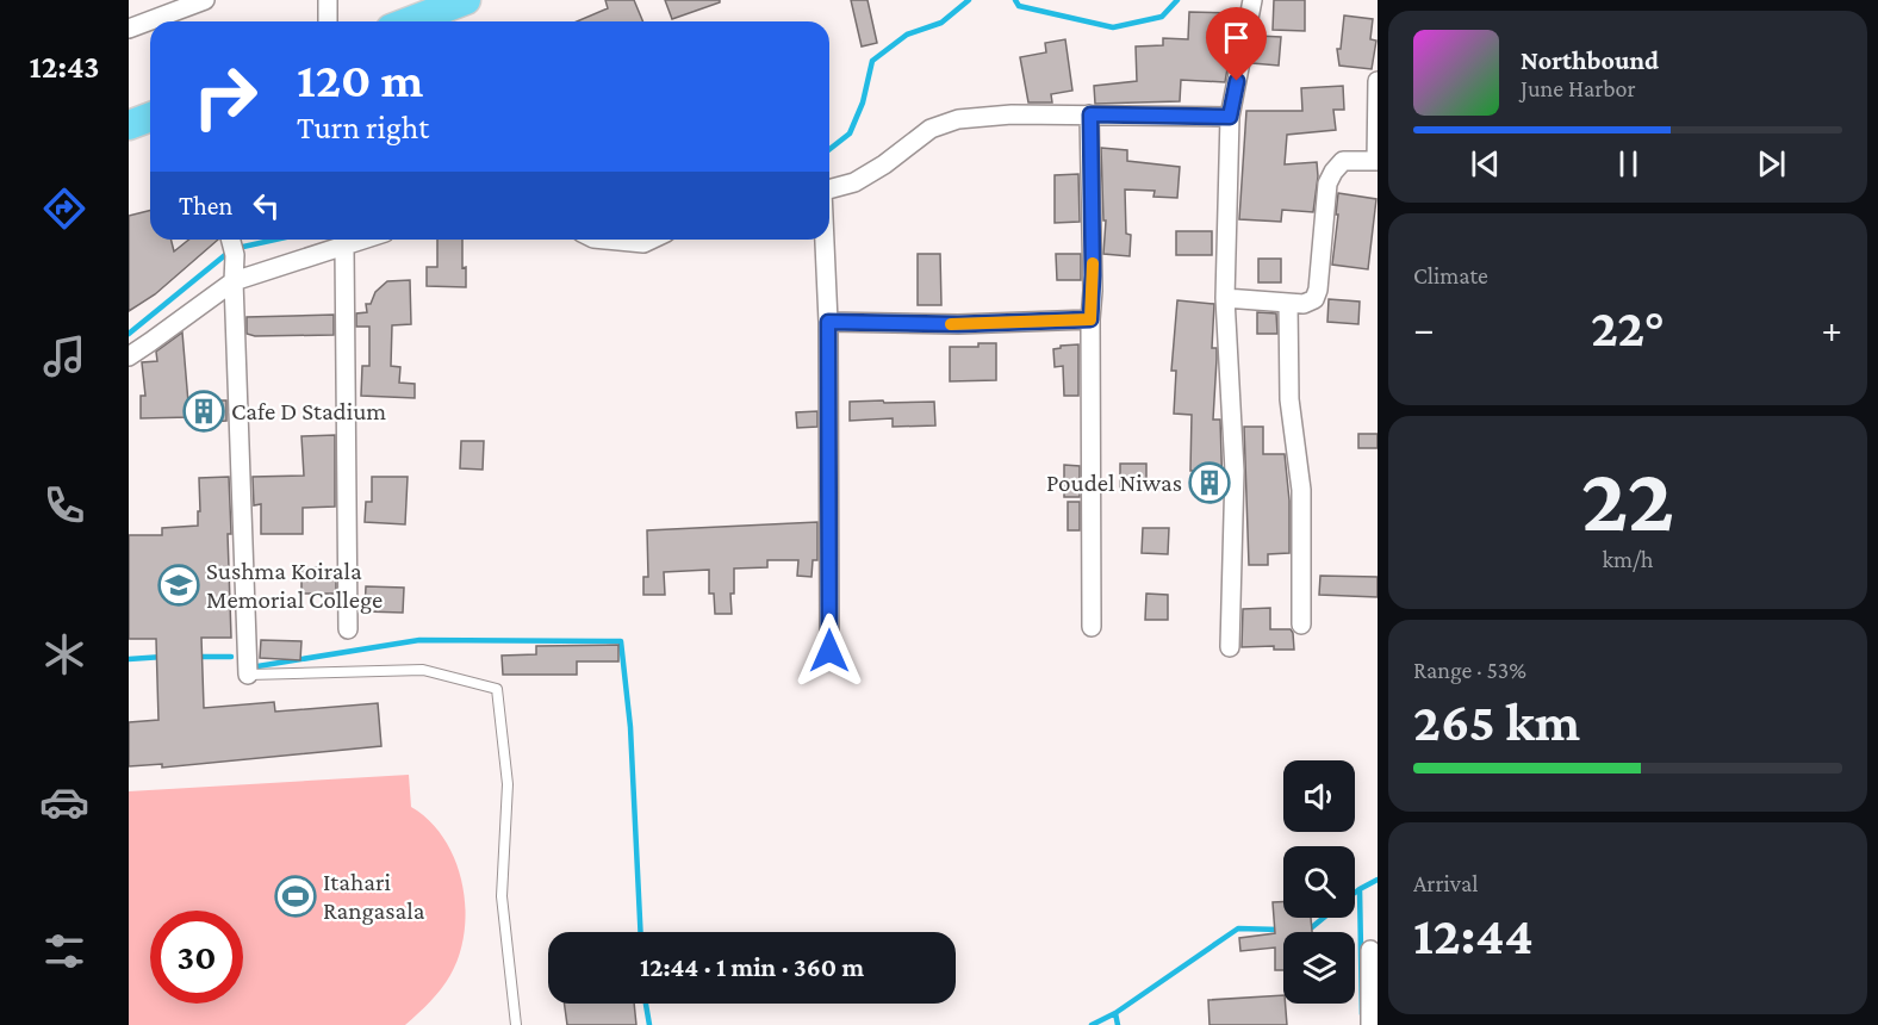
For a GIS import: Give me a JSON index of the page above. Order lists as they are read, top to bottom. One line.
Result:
{"places":{"building":["Cafe D Stadium","Poudel Niwas"],"school or university":["Sushma Koirala Memorial College"],"sports":["Itahari Rangasala"]},"page":{"tabs":"12:43","turn":["120 m","Turn right"],"song":["Northbound","June Harbor"],"then":"Then","tile":["Climate",["22","km/h"],["Range · 53%","265 km"],["Arrival","12:44"]],"heat":["−","22°","+"],"limit":"30","trip":"12:44 · 1 min · 360 m"}}
